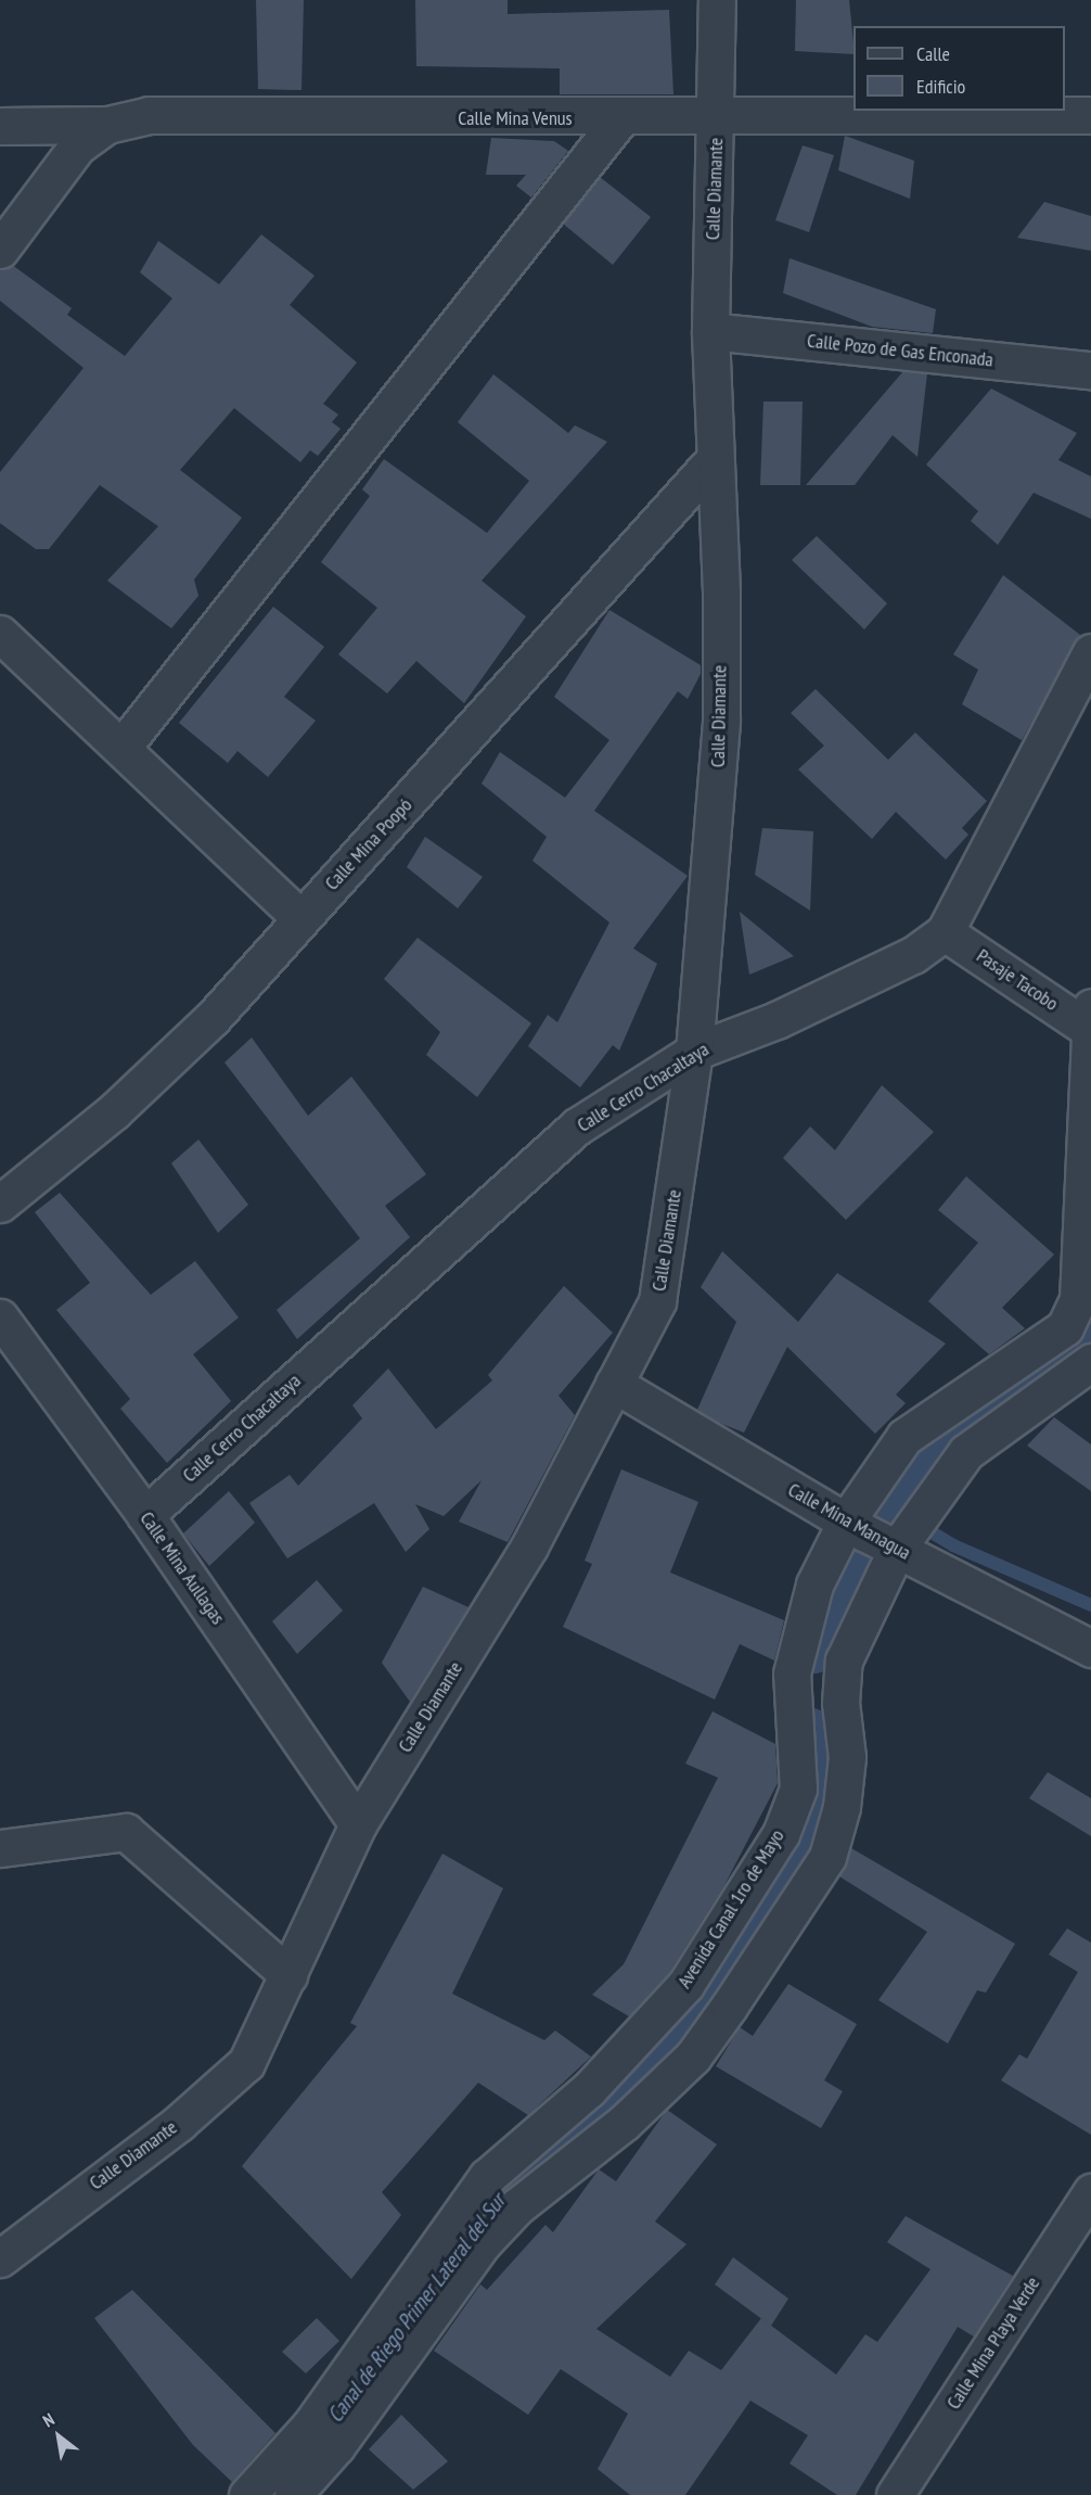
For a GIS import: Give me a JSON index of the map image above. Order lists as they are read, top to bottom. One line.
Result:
{"streets":{"street":["Calle Mina Venus","Calle Diamante","Calle Pozo de Gas Enconada","Calle Mina Poopó","Pasaje Tacobo","Calle Cerro Chacaltaya","Calle Mina Managua","Calle Mina Aullagas","Avenida Canal 1ro de Mayo","Calle Mina Playa Verde"]},"crossings":[["Calle Mina Venus","Calle Diamante"],["Calle Diamante","Calle Pozo de Gas Enconada"],["Calle Diamante","Calle Mina Poopó"],["Calle Diamante","Calle Cerro Chacaltaya"],["Calle Diamante","Calle Mina Managua"],["Calle Diamante","Calle Mina Aullagas"],["Pasaje Tacobo","Calle Cerro Chacaltaya"],["Pasaje Tacobo","Avenida Canal 1ro de Mayo"],["Calle Cerro Chacaltaya","Calle Mina Aullagas"],["Calle Mina Managua","Avenida Canal 1ro de Mayo"]],"water":["Canal de Riego Primer Lateral del Sur"],"legend":["Calle","Edificio"],"north":"top left"}
